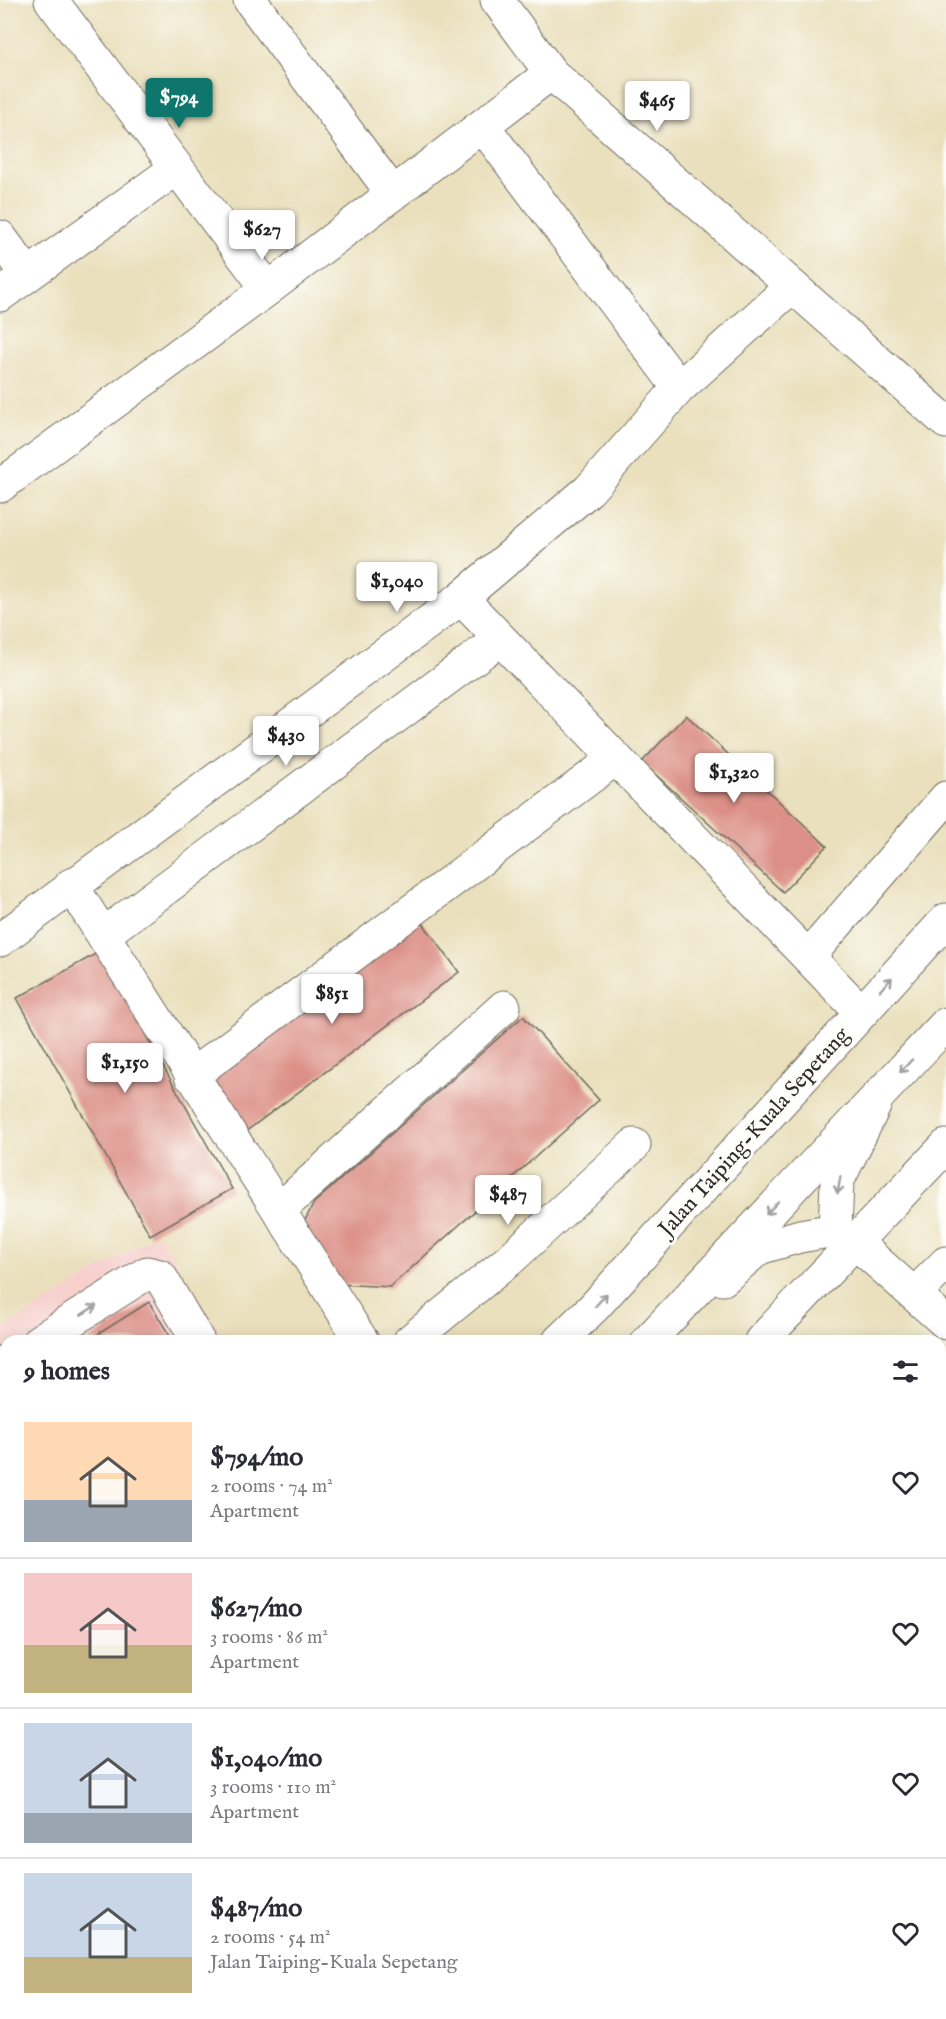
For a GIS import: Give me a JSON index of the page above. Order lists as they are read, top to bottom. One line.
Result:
{"streets":{"street":["Jalan Taiping-Kuala Sepetang"]},"page":{"price":["$794","$465","$627","$1,040","$430","$1,320","$851","$1,150","$487"],"heading":"9 homes","list":[{"name":"$794/mo","note":"2 rooms · 74 m² · Apartment"},{"name":"$627/mo","note":"3 rooms · 86 m² · Apartment"},{"name":"$1,040/mo","note":"3 rooms · 110 m² · Apartment"},{"name":"$487/mo","note":"2 rooms · 54 m² · Jalan Taiping-Kuala Sepetang"}]}}
